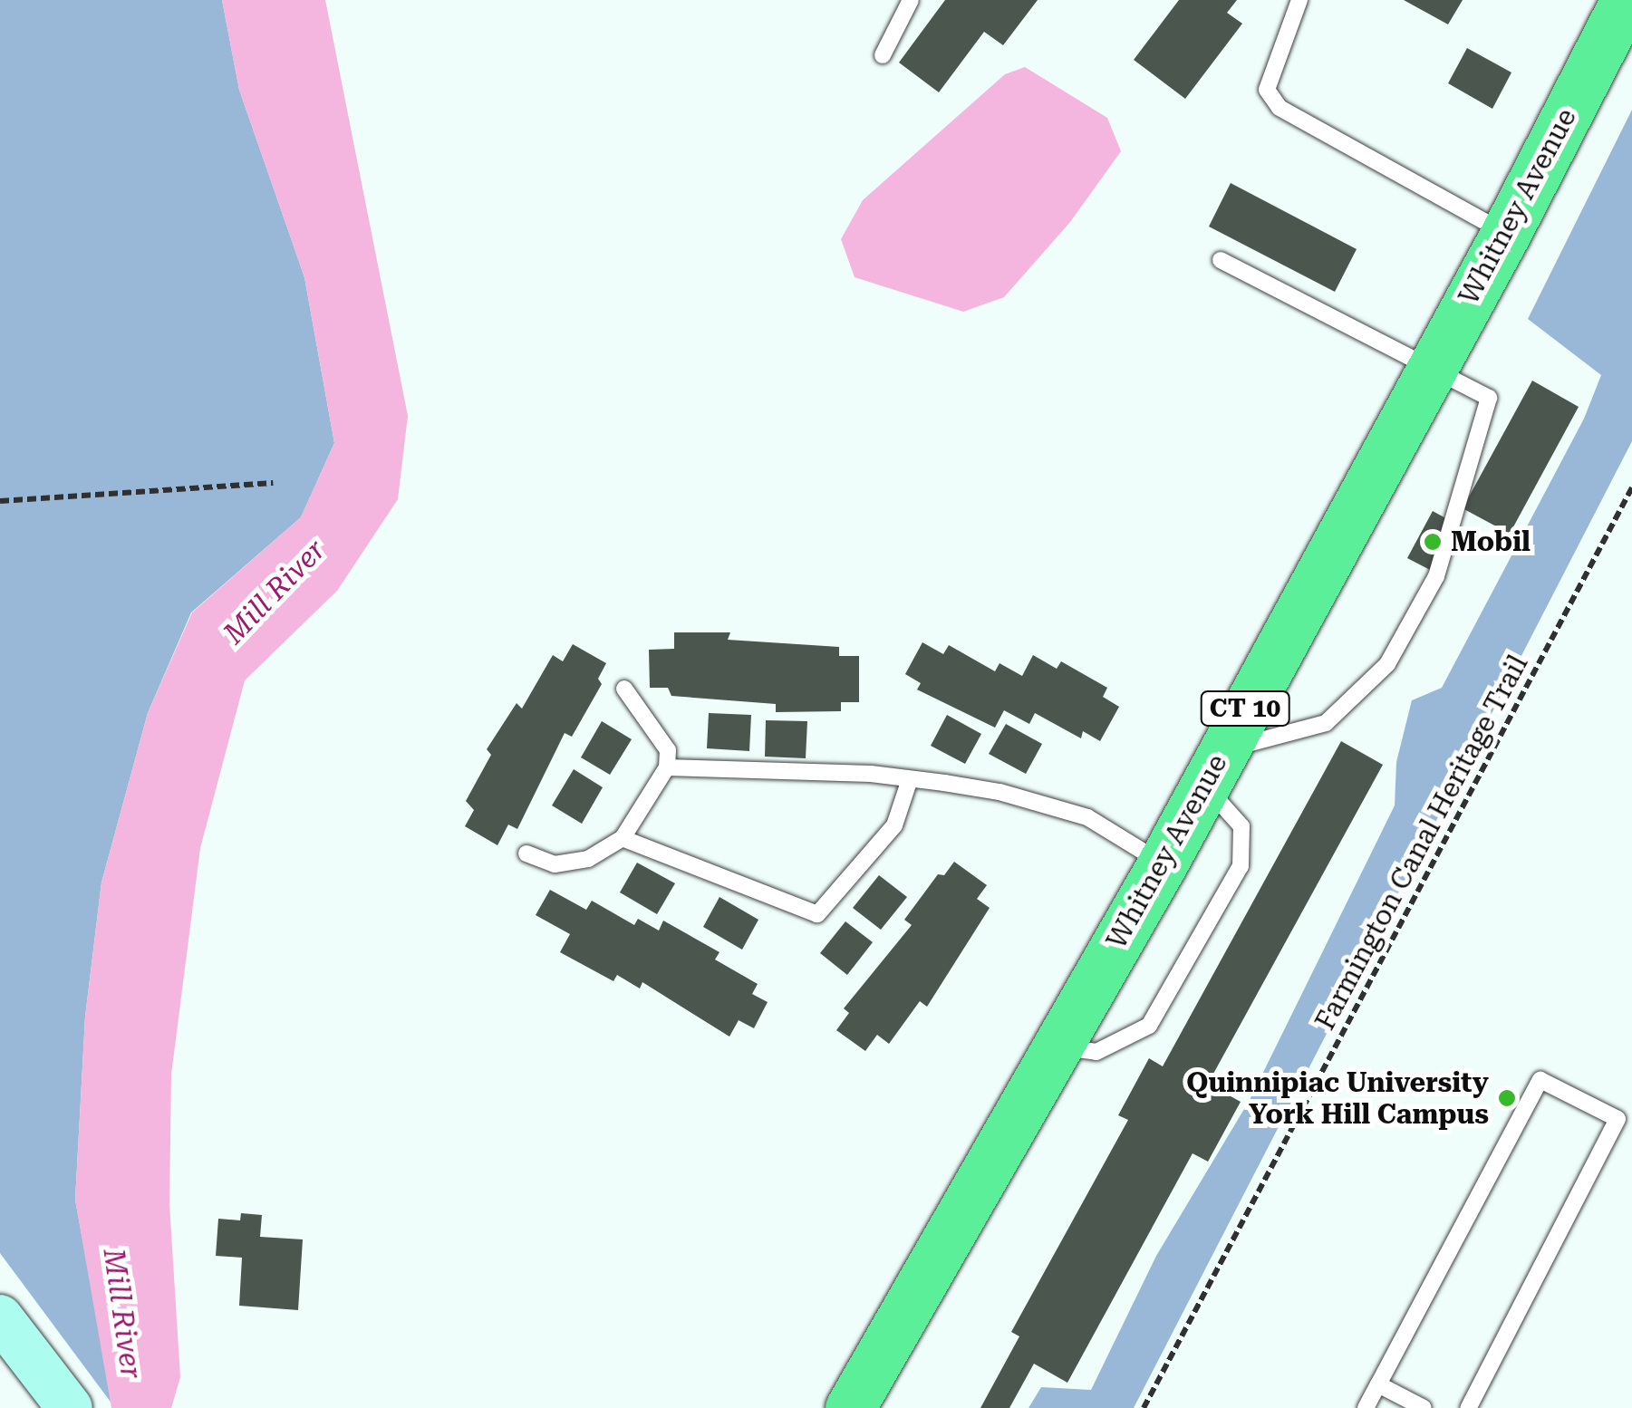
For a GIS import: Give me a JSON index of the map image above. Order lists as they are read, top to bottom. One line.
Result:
{"streets":{"highway":["Whitney Avenue","CT 10"],"path":["Farmington Canal Heritage Trail"]},"water":["Mill River"],"places":["Mobil","Quinnipiac University York Hill Campus"]}
